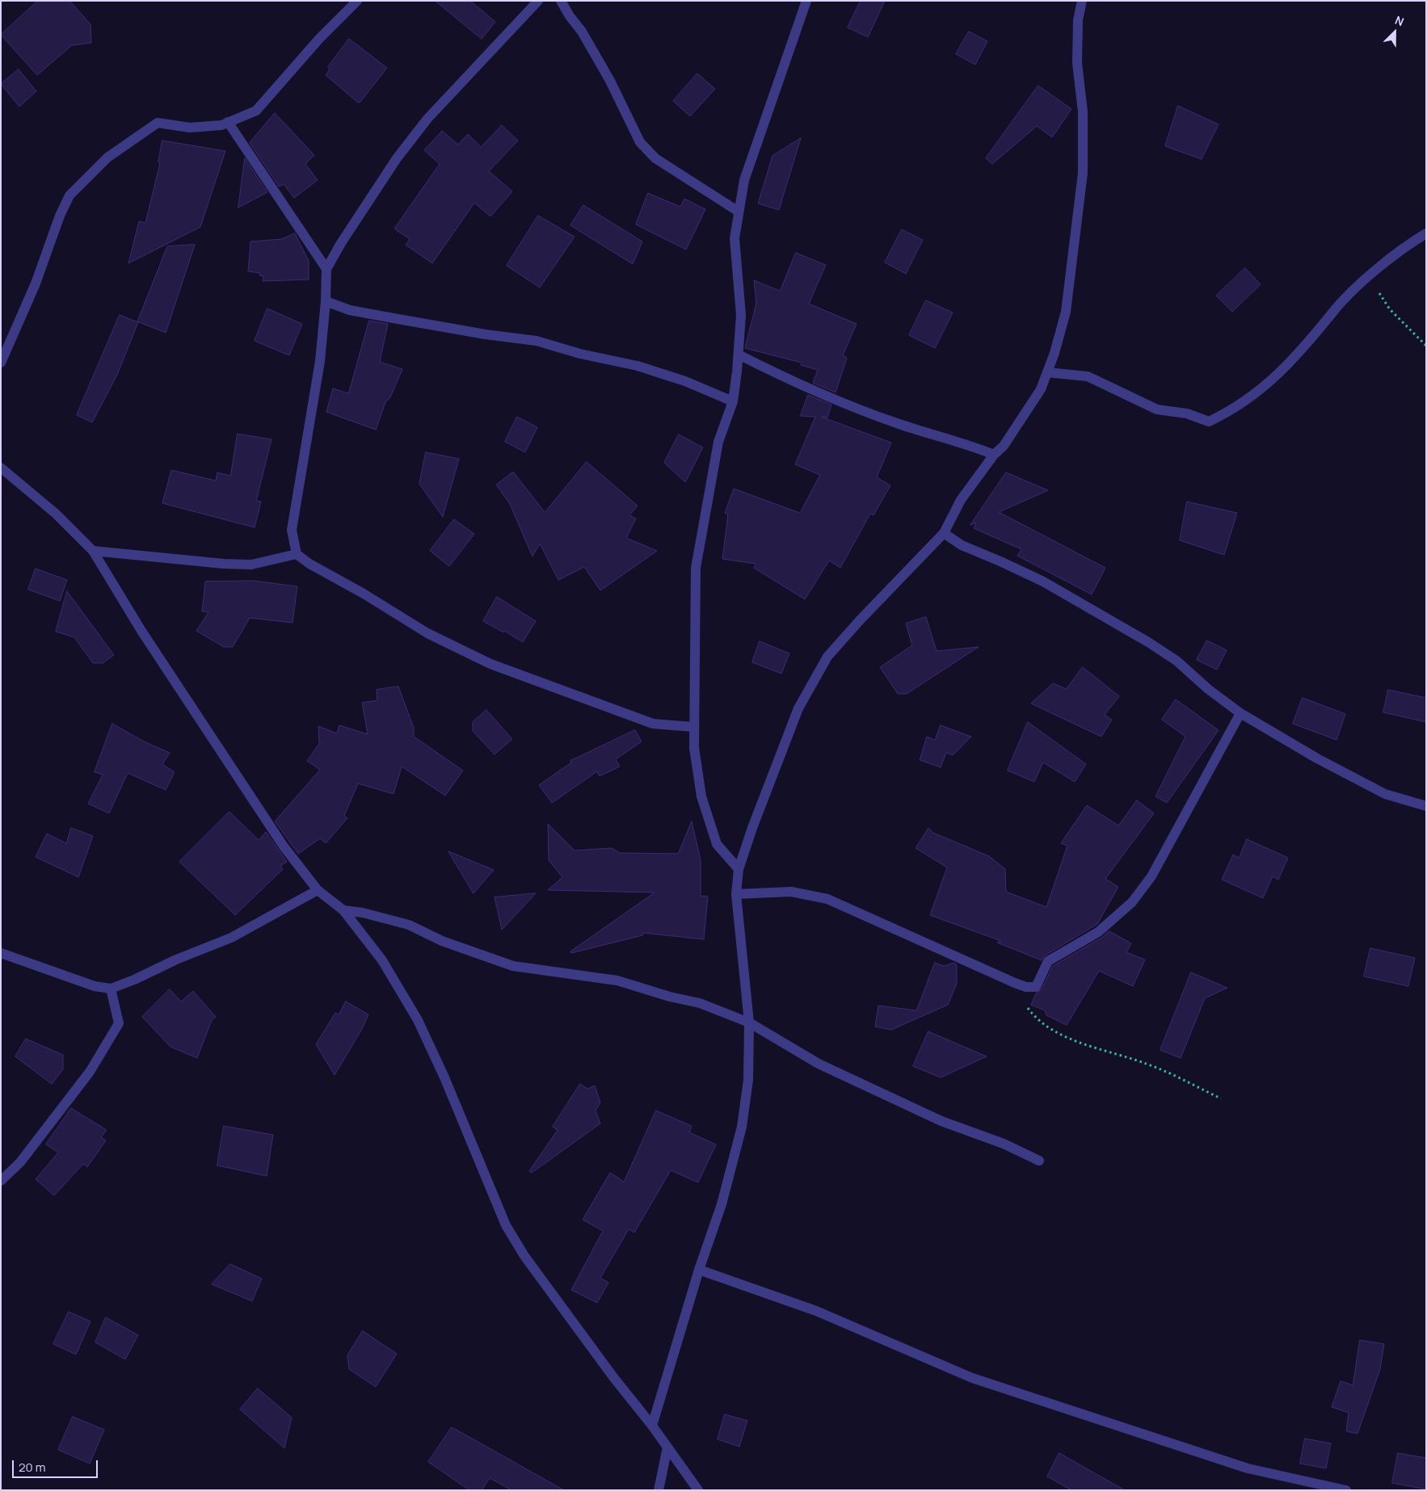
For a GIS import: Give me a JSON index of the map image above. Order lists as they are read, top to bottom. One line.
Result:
{"scale_bar":"20 m","north":"top right"}
